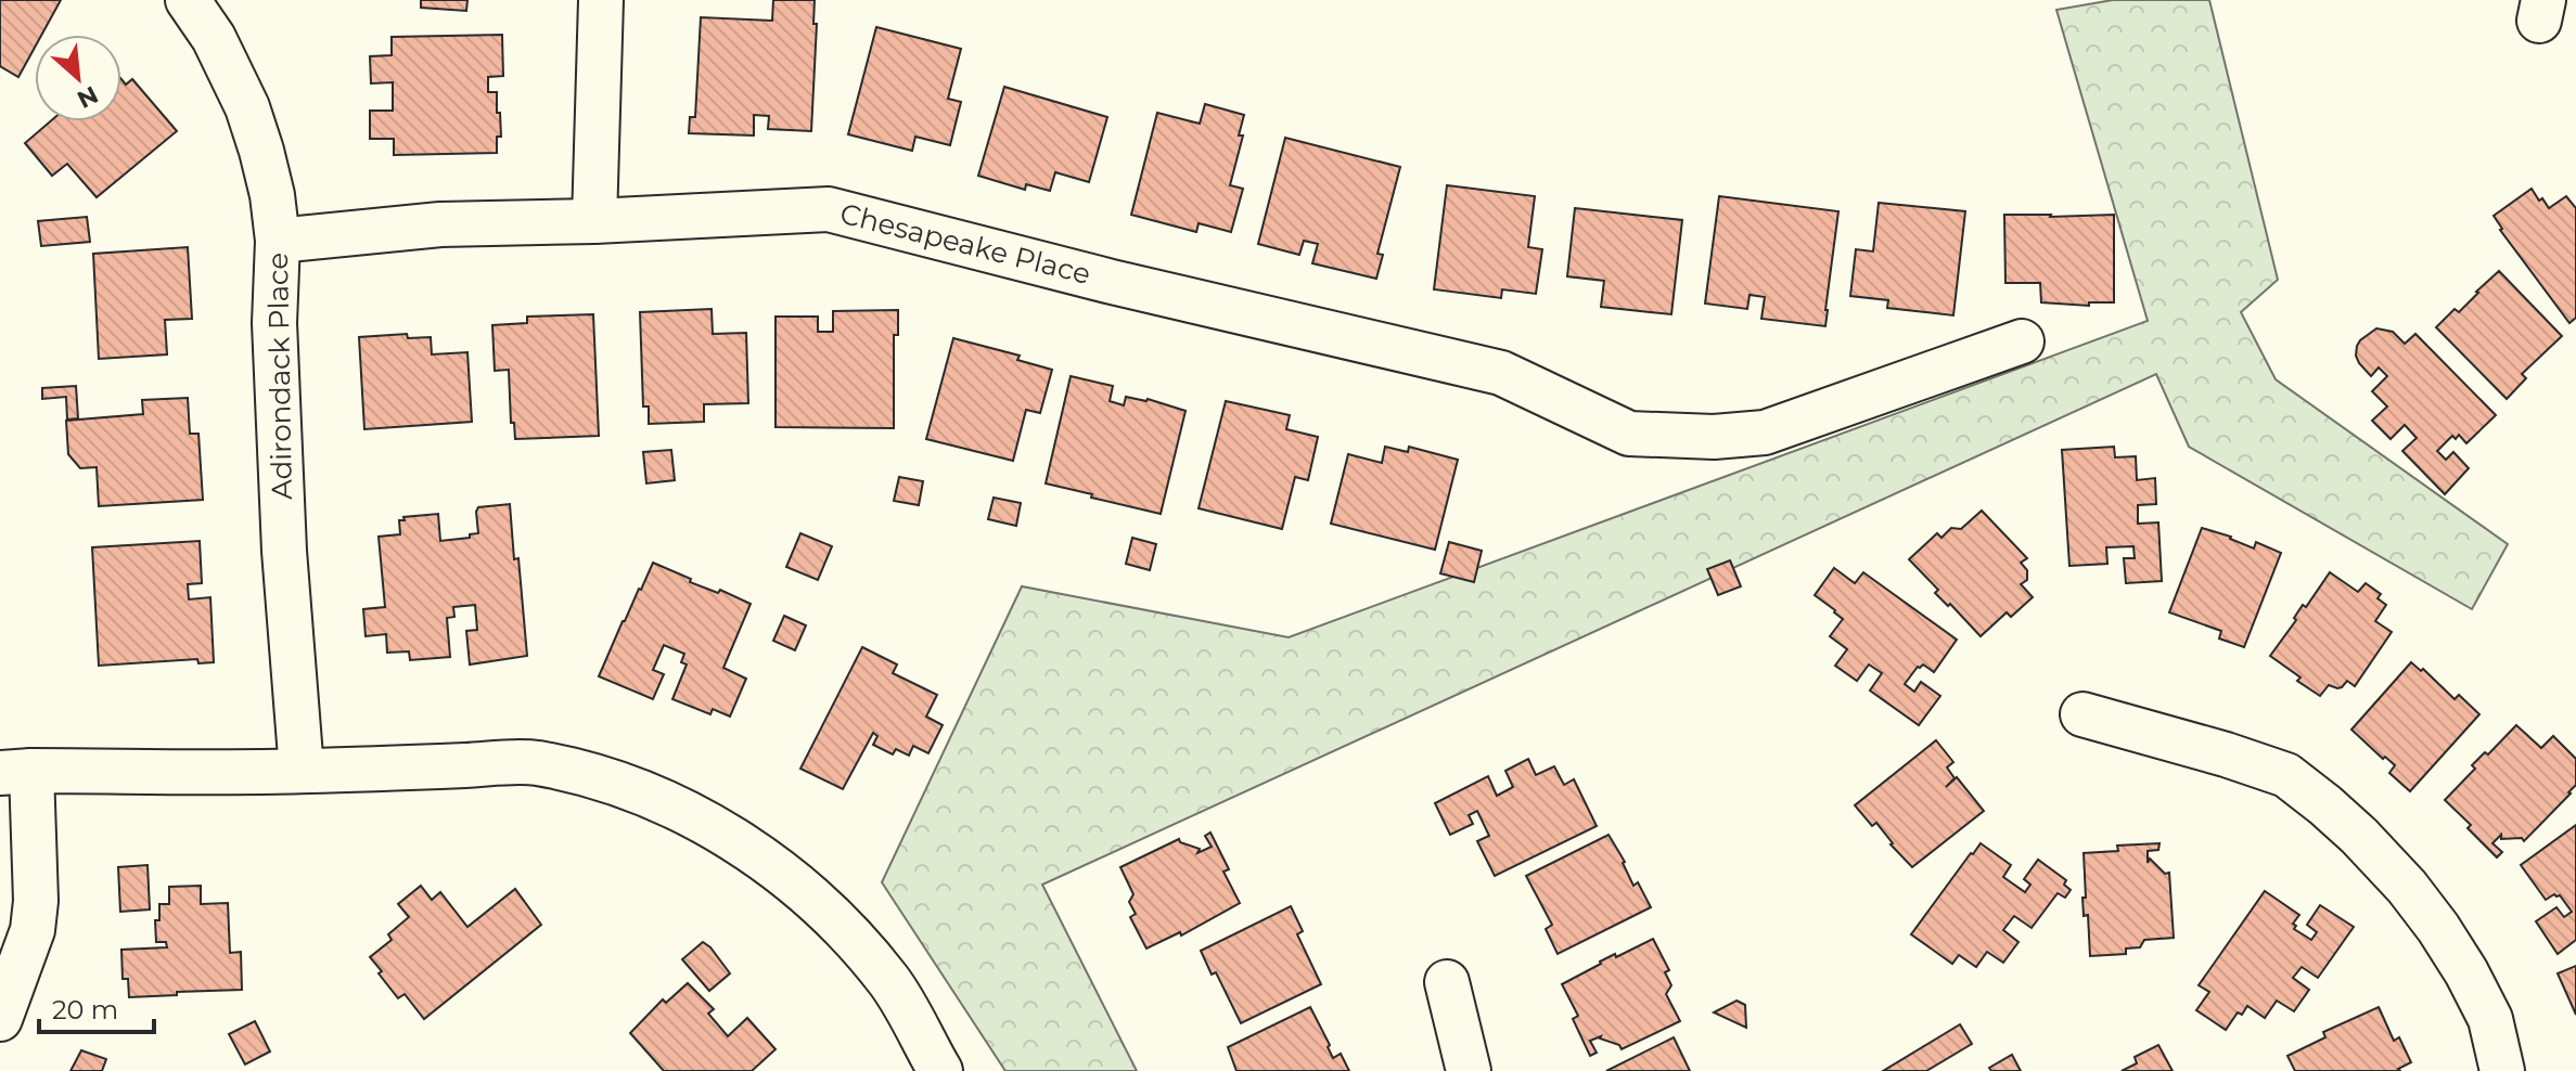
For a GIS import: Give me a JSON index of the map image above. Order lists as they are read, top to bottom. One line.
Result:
{"streets":{"street":["Chesapeake Place","Adirondack Place"]},"crossings":[["Chesapeake Place","Adirondack Place"]],"scale_bar":"20 m","north":"bottom right"}
